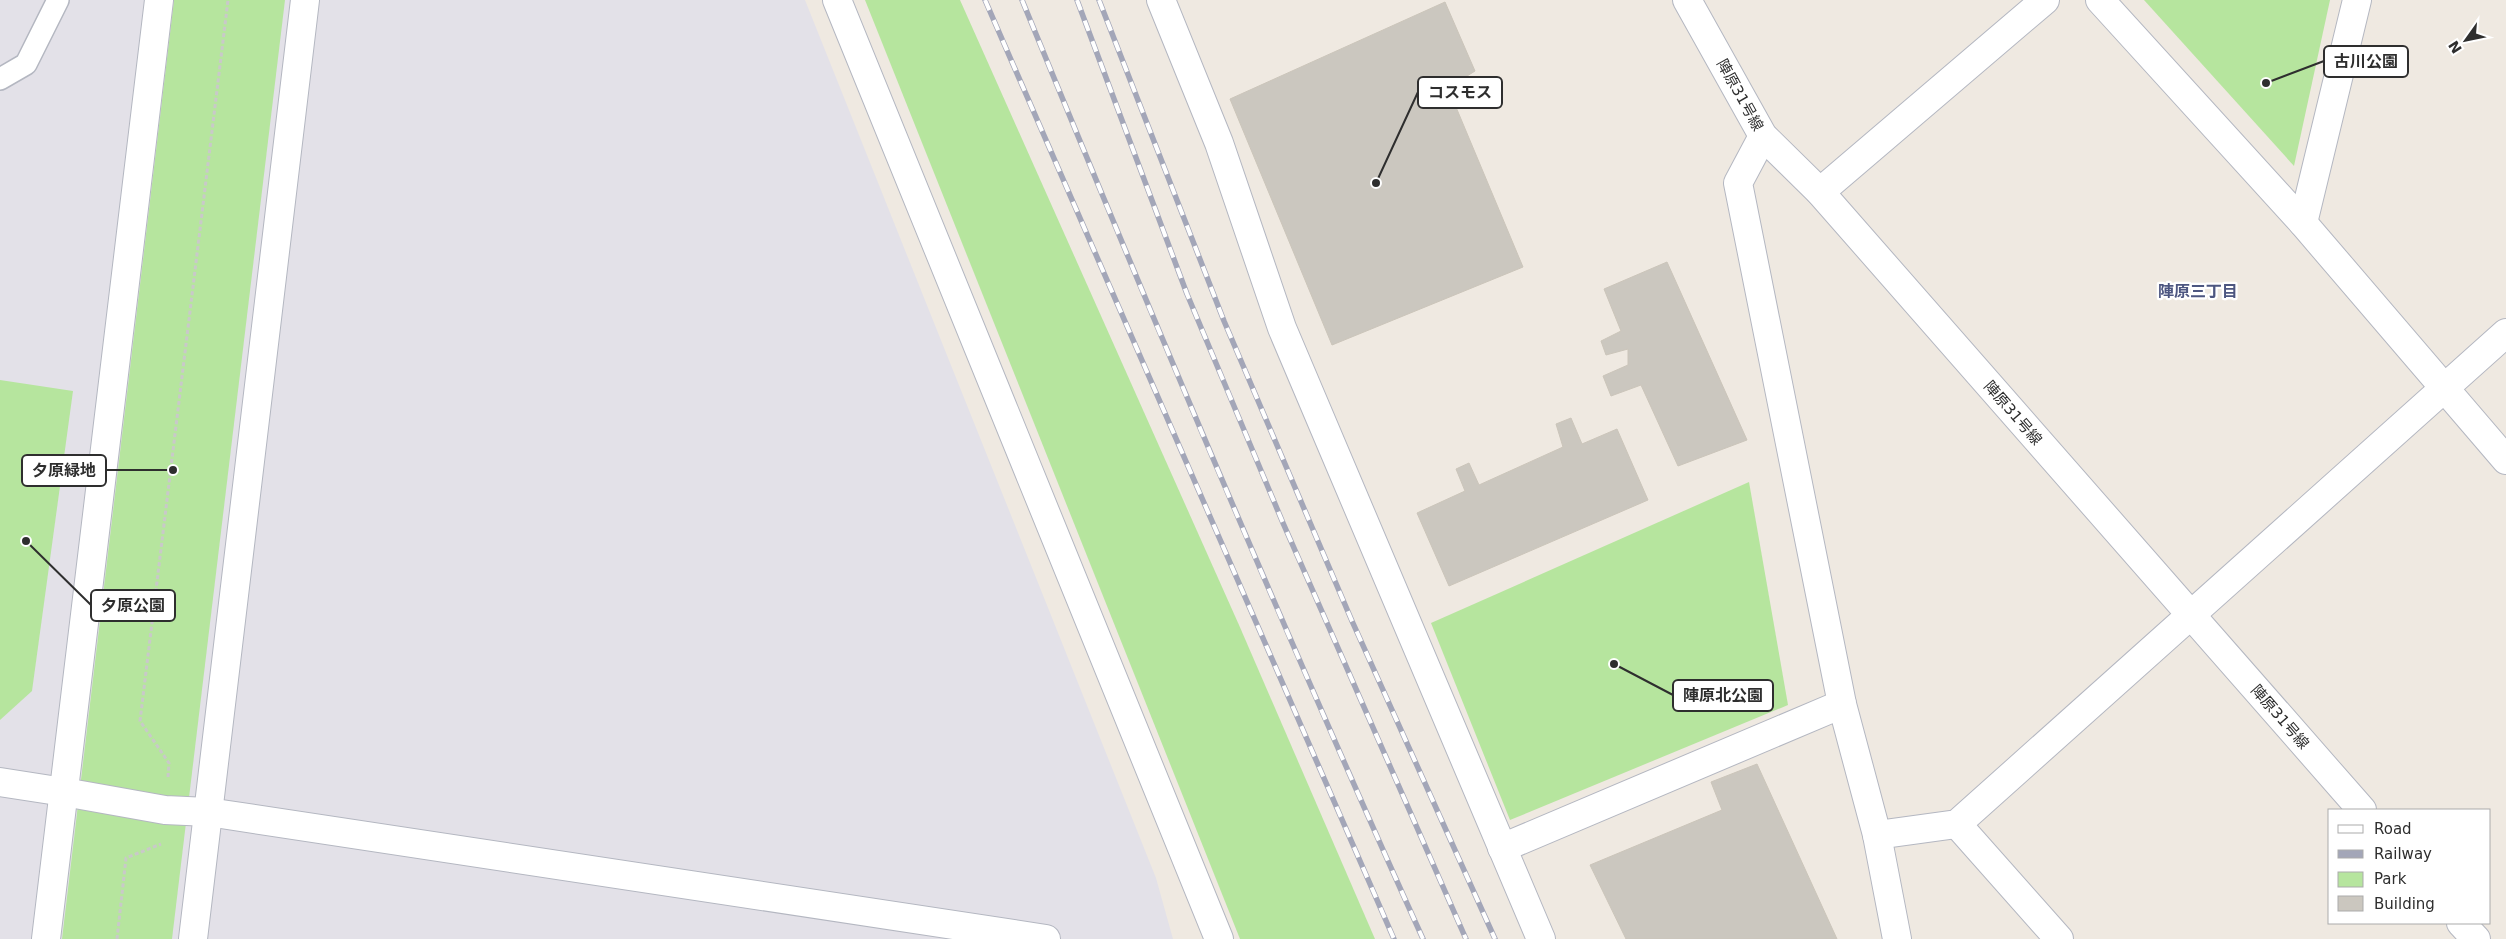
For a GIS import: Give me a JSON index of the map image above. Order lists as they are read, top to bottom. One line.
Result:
{"streets":{"street":["陣原31号線"]},"districts":["陣原三丁目"],"places":["古川公園","コスモス","夕原緑地","夕原公園","陣原北公園"],"legend":["Road","Railway","Park","Building"],"north":"bottom left"}
